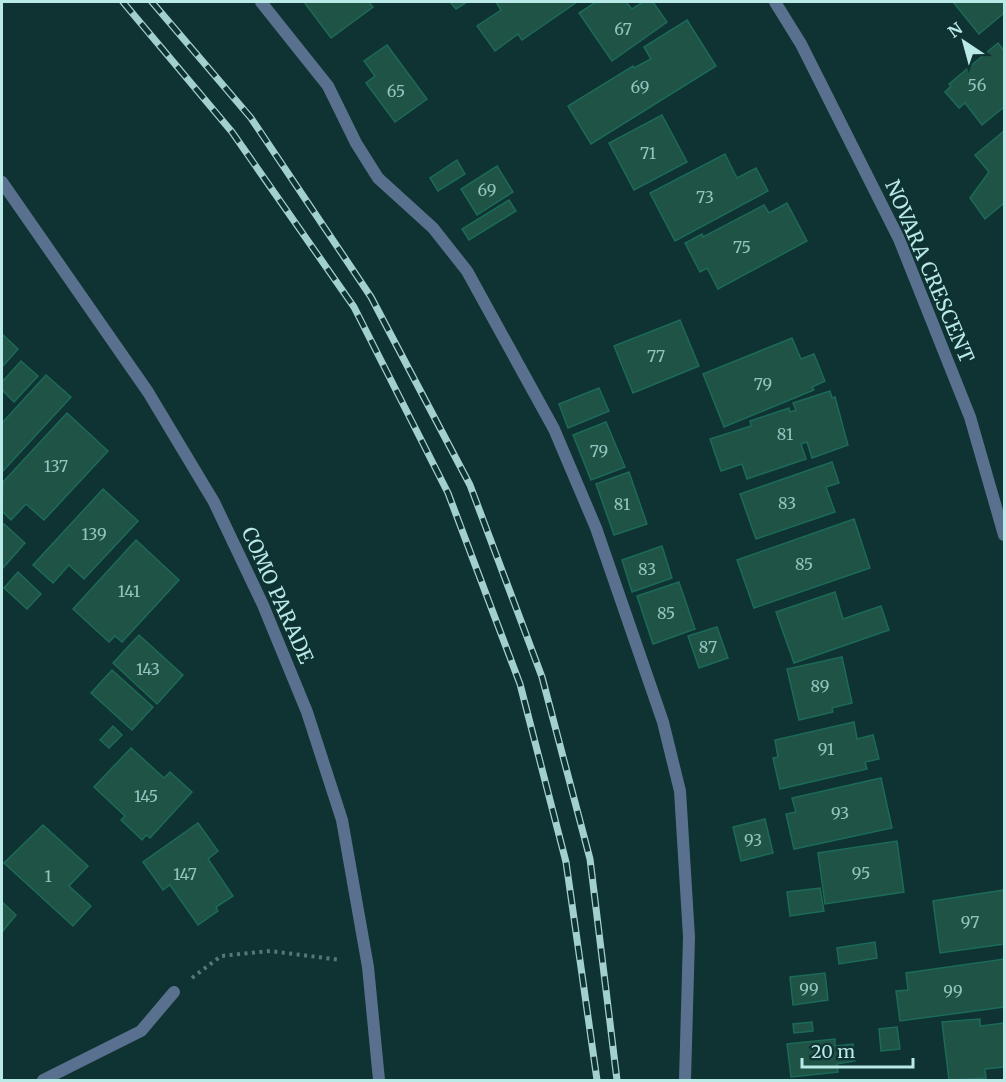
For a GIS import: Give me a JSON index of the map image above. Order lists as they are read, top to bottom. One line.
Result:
{"streets":{"street":["NOVARA CRESCENT","COMO PARADE"]},"house_numbers":["67","56","69","65","71","69","73","75","77","79","81","79","137","83","81","139","85","83","141","85","87","143","89","91","145","93","93","95","147","1","97","99","99"],"scale_bar":"20 m","north":"top left"}
